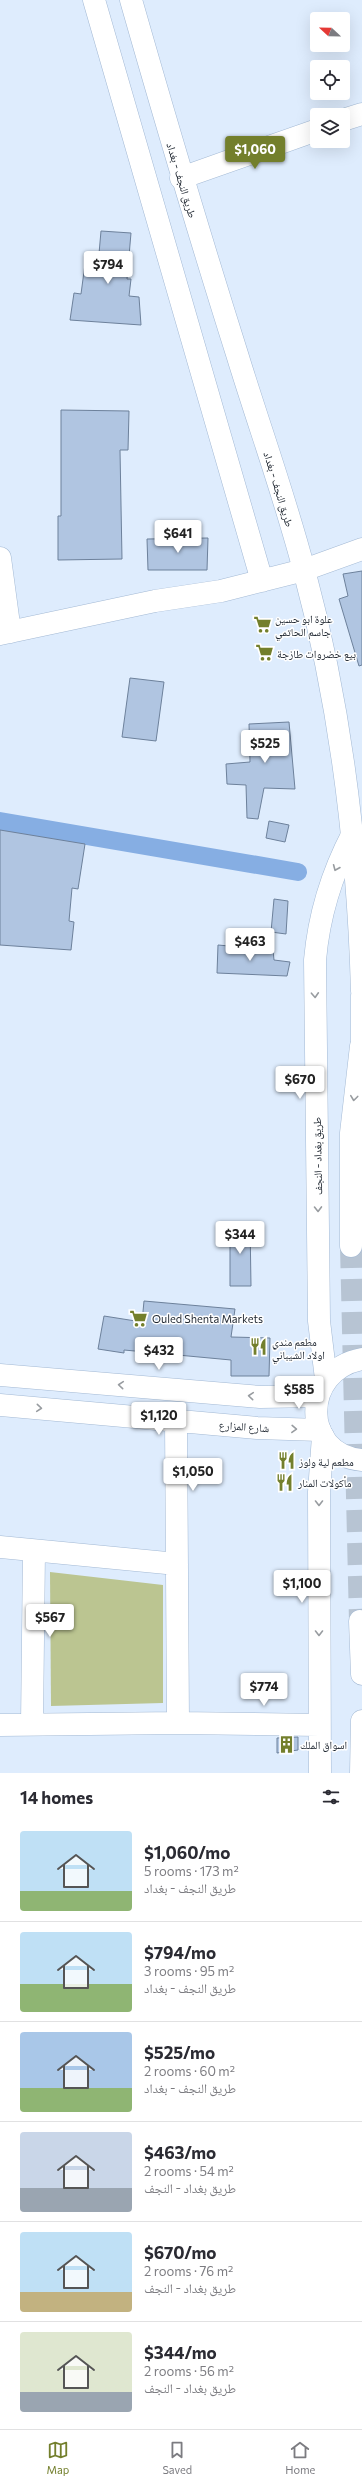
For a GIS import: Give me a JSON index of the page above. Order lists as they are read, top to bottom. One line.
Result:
{"streets":{"street":["طريق النجف - بغداد","طريق بغداد - النجف","شارع المزارع"]},"crossings":[["طريق النجف - بغداد","طريق بغداد - النجف"],["طريق بغداد - النجف","شارع المزارع"]],"places":{"supermarket":["علوة ابو حسين جاسم الحاتمي","بيع خضروات طازجة","Ouled Shenta Markets"],"restaurant":["مطعم مندي اولاد الشيباني","مطعم لية ولوز","مأكولات المنار"],"building":["اسواق الملك"]},"north":"left","page":{"price":["$1,060","$794","$641","$525","$463","$670","$344","$432","$585","$1,120","$1,050","$1,100","$567","$774"],"heading":"14 homes","list":[{"name":"$1,060/mo","note":"5 rooms · 173 m² · طريق النجف - بغداد"},{"name":"$794/mo","note":"3 rooms · 95 m² · طريق النجف - بغداد"},{"name":"$525/mo","note":"2 rooms · 60 m² · طريق النجف - بغداد"},{"name":"$463/mo","note":"2 rooms · 54 m² · طريق بغداد - النجف"},{"name":"$670/mo","note":"2 rooms · 76 m² · طريق بغداد - النجف"},{"name":"$344/mo","note":"2 rooms · 56 m² · طريق بغداد - النجف"}],"tabs":["Map","Saved","Home"]}}
